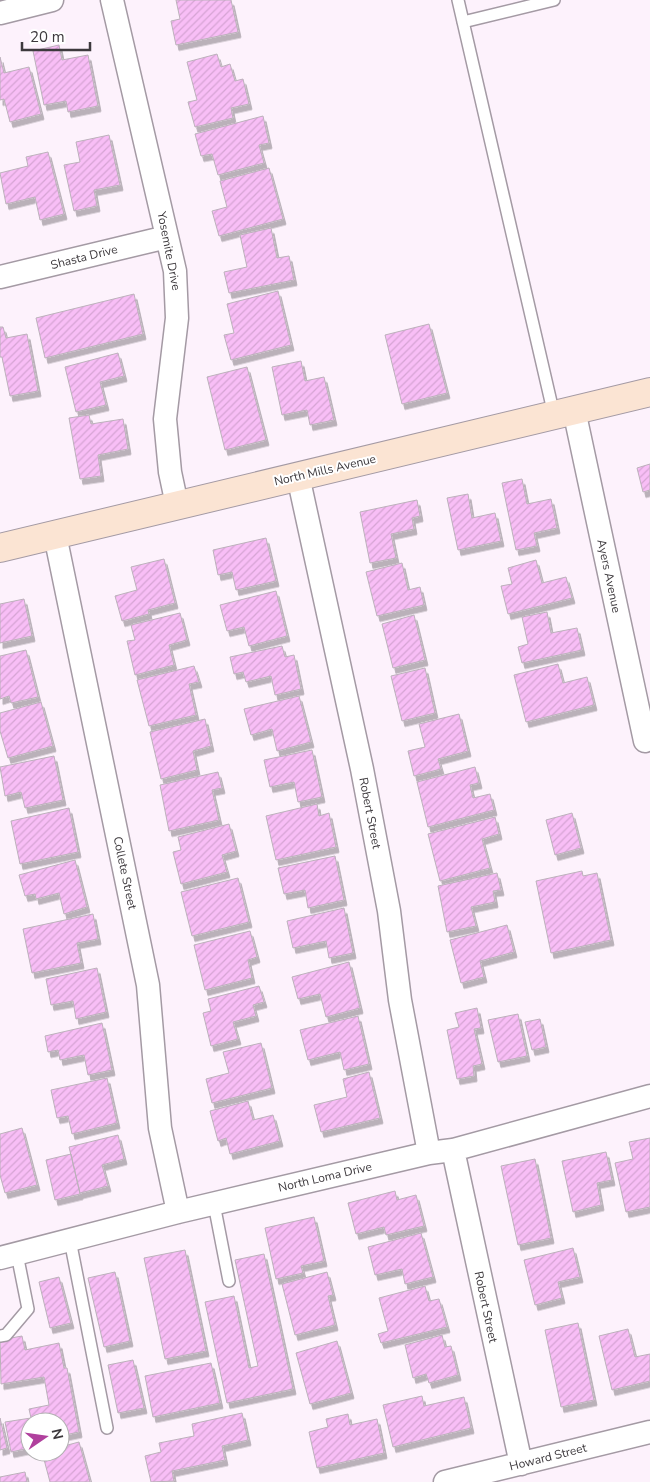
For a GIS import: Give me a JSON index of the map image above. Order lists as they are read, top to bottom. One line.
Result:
{"streets":{"street":["Yosemite Drive","Shasta Drive","North Mills Avenue","Ayers Avenue","Robert Street","Collete Street","North Loma Drive","Howard Street"]},"crossings":[["Yosemite Drive","Shasta Drive"],["Yosemite Drive","North Mills Avenue"],["North Mills Avenue","Ayers Avenue"],["North Mills Avenue","Robert Street"],["North Mills Avenue","Collete Street"],["Robert Street","North Loma Drive"],["Robert Street","Howard Street"],["Collete Street","North Loma Drive"]],"scale_bar":"20 m","north":"right"}
